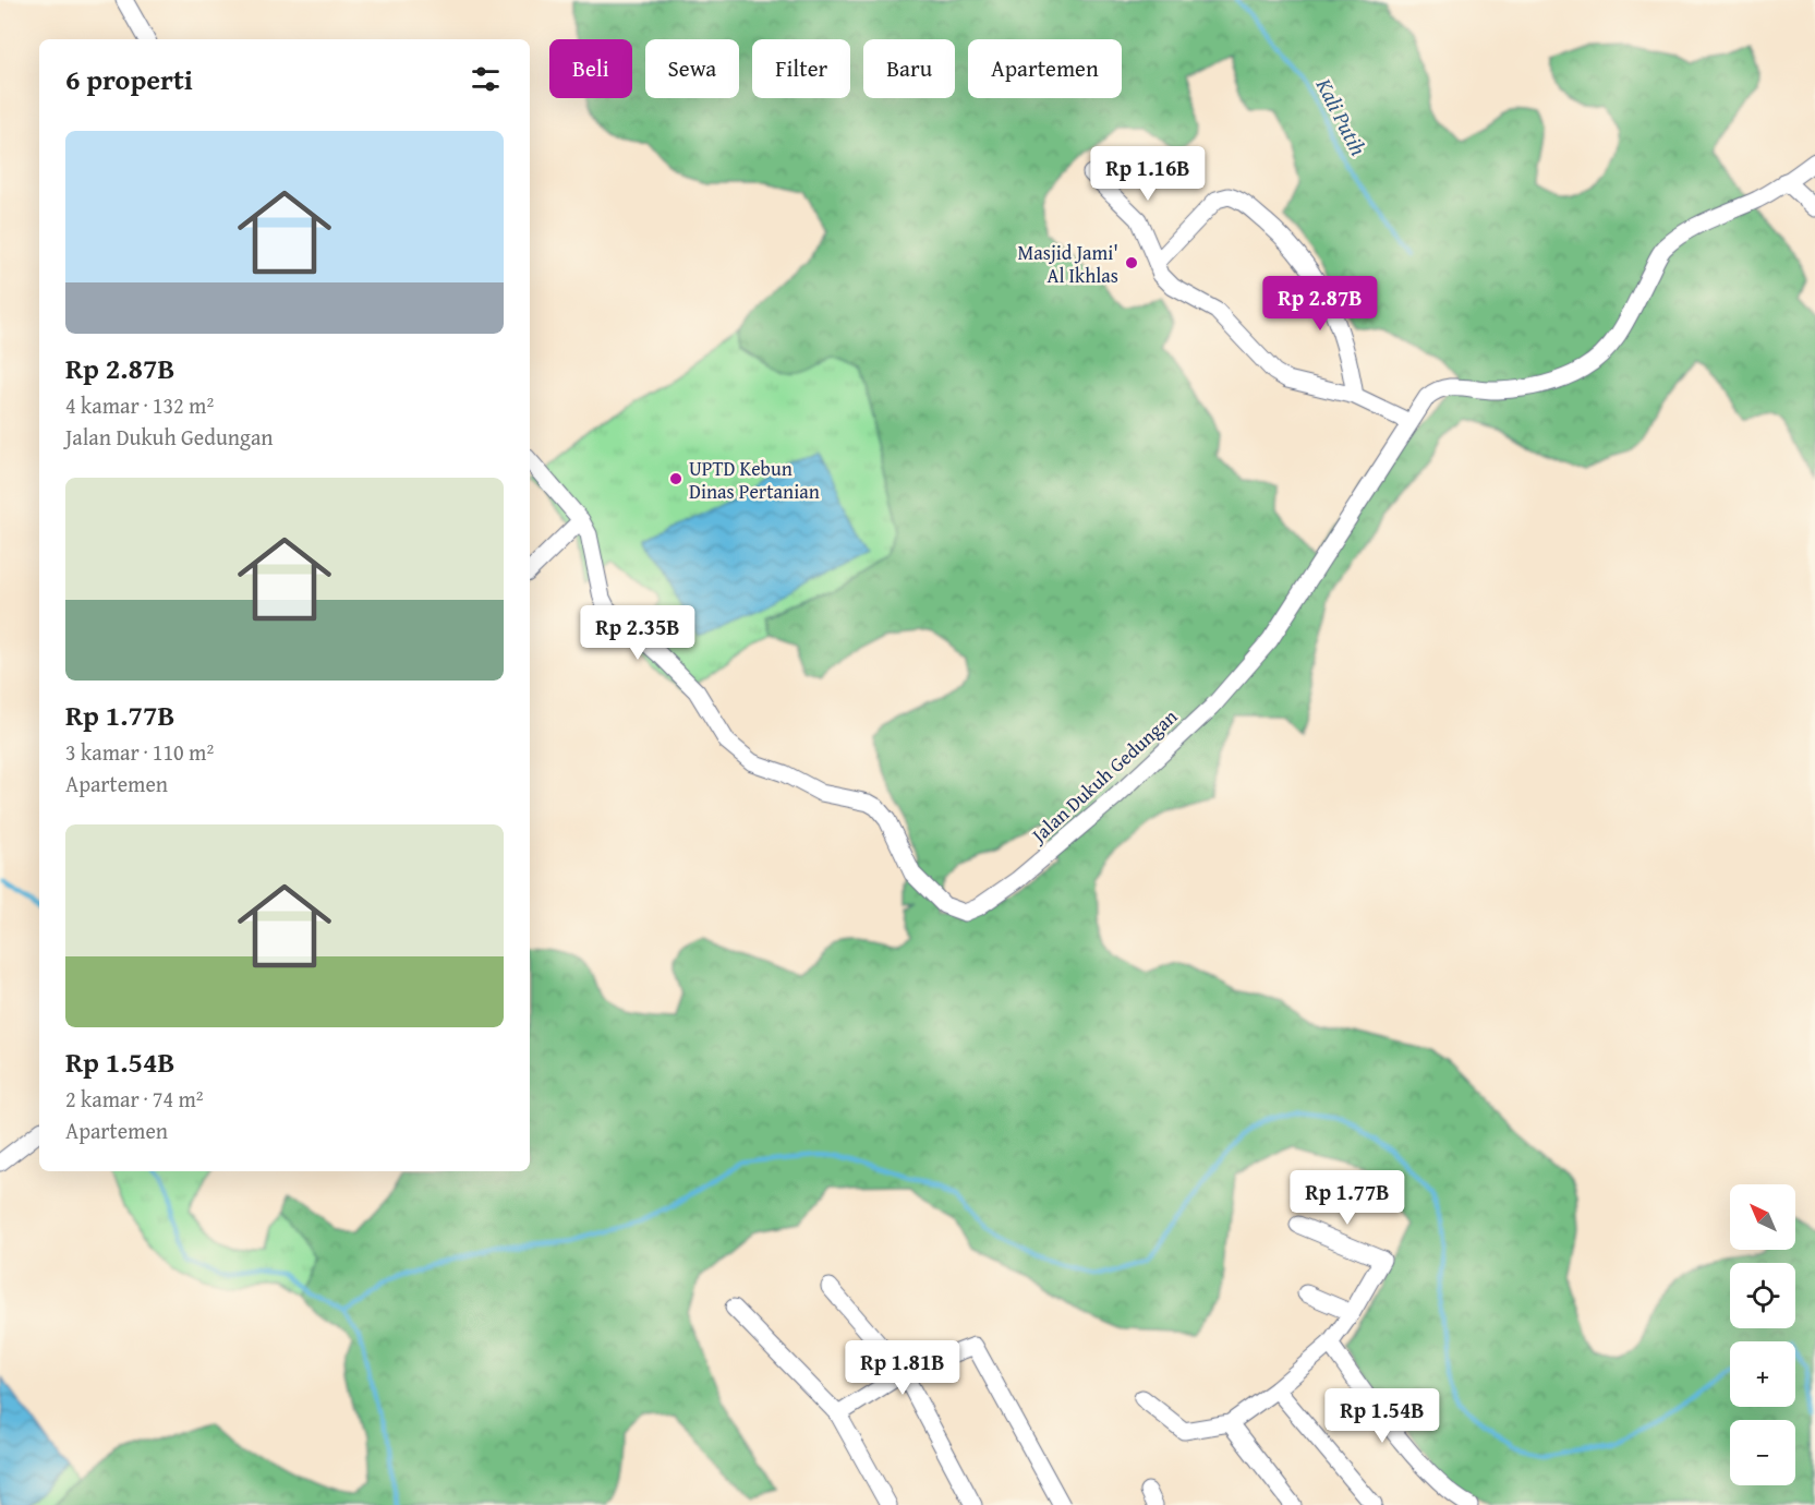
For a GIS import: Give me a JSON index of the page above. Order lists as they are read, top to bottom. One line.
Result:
{"streets":{"street":["Jalan Dukuh Gedungan"]},"water":["Kali Putih"],"places":["Masjid Jami' Al Ikhlas","UPTD Kebun Dinas Pertanian"],"north":"top left","page":{"chip":["Beli","Sewa","Filter","Baru","Apartemen"],"heading":"6 properti","list":[{"name":"Rp 2.87B","note":"4 kamar · 132 m² · Jalan Dukuh Gedungan"},{"name":"Rp 1.77B","note":"3 kamar · 110 m² · Apartemen"},{"name":"Rp 1.54B","note":"2 kamar · 74 m² · Apartemen"}],"price":["Rp 1.16B","Rp 2.87B","Rp 2.35B","Rp 1.77B","Rp 1.81B","Rp 1.54B"],"map_buttons":["+","−"]}}
